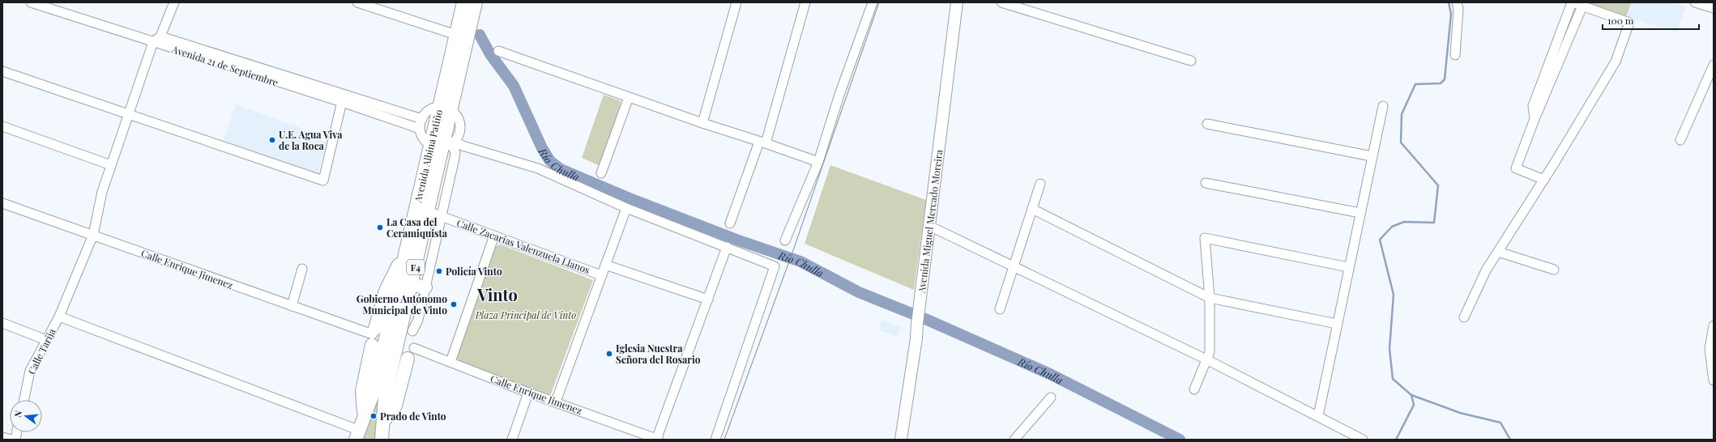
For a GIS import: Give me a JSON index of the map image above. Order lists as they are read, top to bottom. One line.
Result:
{"streets":{"highway":["Avenida Albina Patiño","F4"],"main road":["Avenida Miguel Mercado Moreira"],"street":["Avenida 21 de Septiembre","Calle Zacarías Valenzuela Llanos","Calle Enrique Jimenez","Calle Tarija"]},"crossings":[["Avenida 21 de Septiembre","Calle Tarija"],["Avenida Albina Patiño","Calle Zacarías Valenzuela Llanos"],["Calle Enrique Jimenez","Calle Tarija"]],"districts":["Vinto"],"water":["Río Chulla"],"parks":["Plaza Principal de Vinto"],"places":["U.E. Agua Viva de la Roca","La Casa del Ceramiquista","Policía Vinto","Gobierno Autónomo Municipal de Vinto","Iglesia Nuestra Señora del Rosario","Prado de Vinto"],"scale_bar":"100 m","north":"left"}
